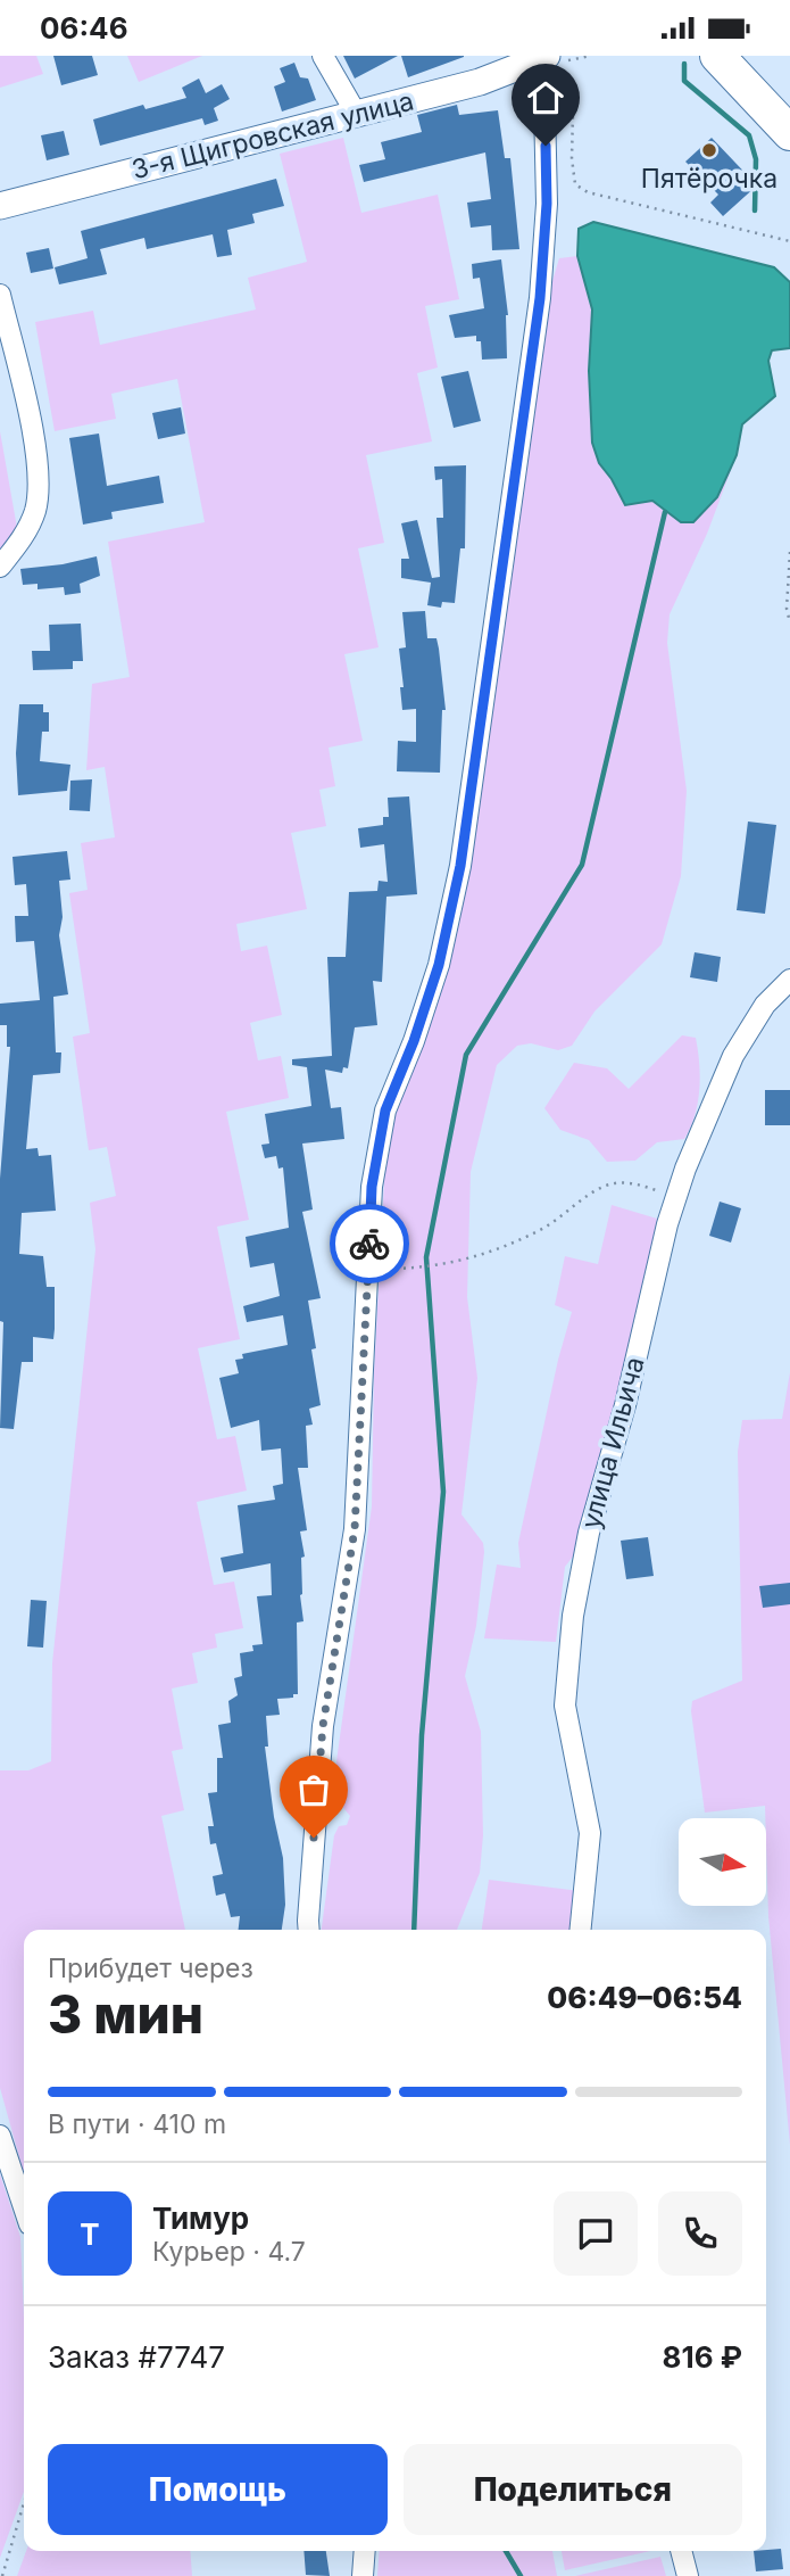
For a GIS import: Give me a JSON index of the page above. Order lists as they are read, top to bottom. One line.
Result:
{"streets":{"street":["3-я Щигровская улица","улица Ильича"]},"places":["Пятёрочка"],"north":"right","page":{"status":"06:46","heading":["3 мин","Прибудет через","06:49–06:54"],"panel":["Тимур","Курьер · 4.7","Заказ #7747","816 ₽"],"bar":"В пути · 410 m","round":"Т","buttons":["Помощь","Поделиться"]}}
